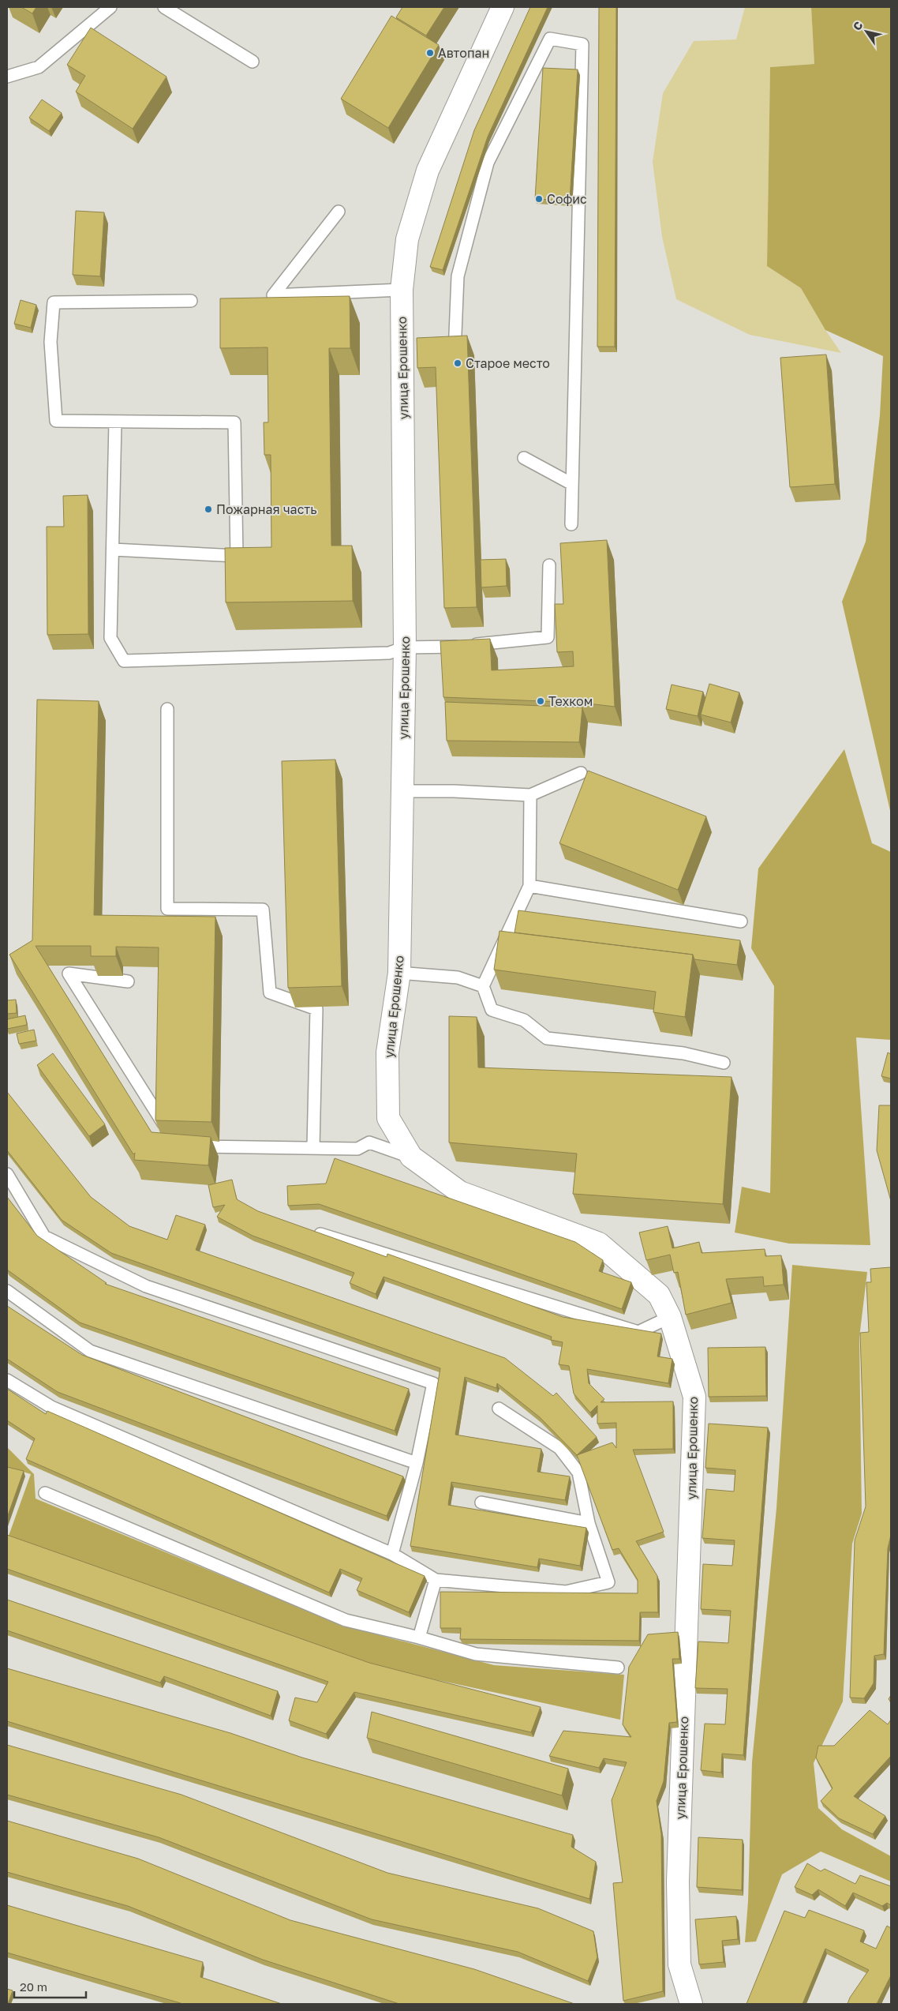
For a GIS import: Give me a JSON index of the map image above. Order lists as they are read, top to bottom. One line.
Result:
{"streets":{"street":["улица Ерошенко"]},"places":["Автопан","Софис","Старое место","Пожарная часть","Техком"],"scale_bar":"20 m","north":"top left"}
